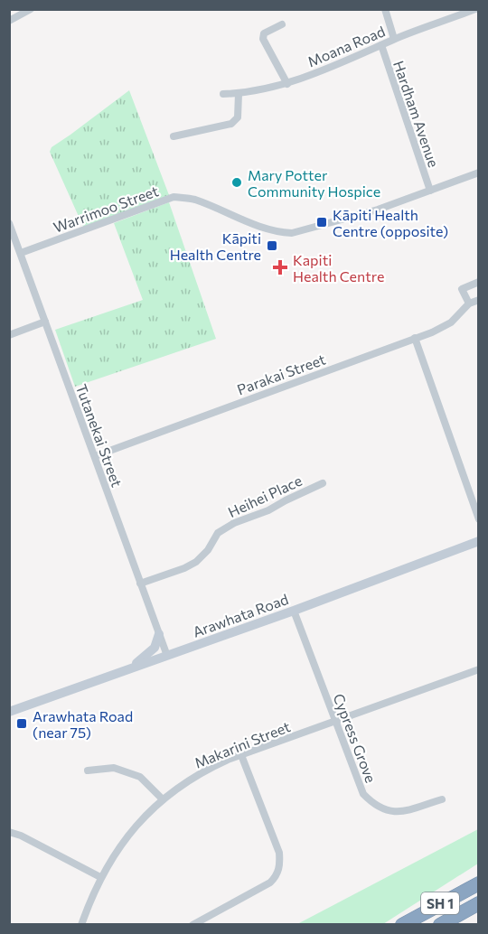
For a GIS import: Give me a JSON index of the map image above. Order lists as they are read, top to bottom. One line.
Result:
{"streets":{"highway":["SH 1"],"main road":["Arawhata Road"],"street":["Moana Road","Hardham Avenue","Warrimoo Street","Parakai Street","Tutanekai Street","Heihei Place","Cypress Grove","Makarini Street"]},"crossings":[["Moana Road","Hardham Avenue"],["Hardham Avenue","Warrimoo Street"],["Warrimoo Street","Tutanekai Street"],["Parakai Street","Tutanekai Street"],["Tutanekai Street","Heihei Place"],["Tutanekai Street","Arawhata Road"],["Arawhata Road","Cypress Grove"],["Cypress Grove","Makarini Street"]],"places":{"other":["Mary Potter Community Hospice"],"transit":["Kāpiti Health Centre (opposite)","Kāpiti Health Centre","Arawhata Road (near 75)"],"health":["Kapiti Health Centre"]}}
